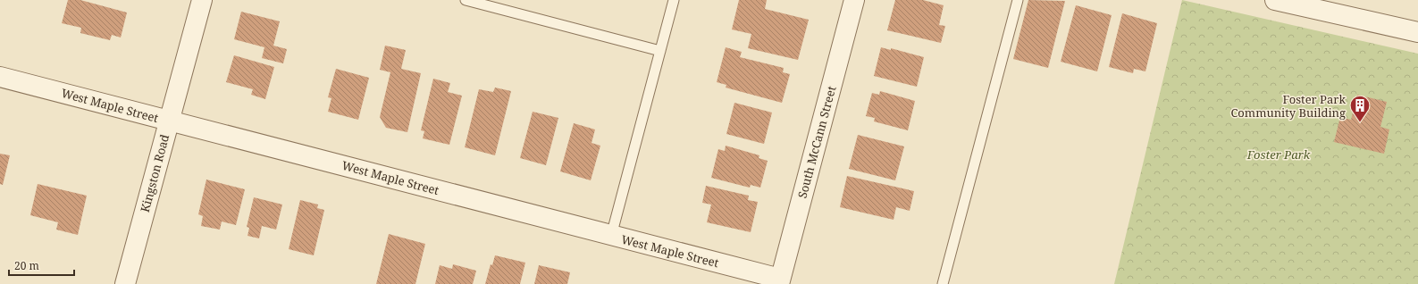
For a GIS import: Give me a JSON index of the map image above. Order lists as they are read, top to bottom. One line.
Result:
{"streets":{"street":["West Maple Street","South McCann Street","Kingston Road"]},"crossings":[["West Maple Street","South McCann Street"],["West Maple Street","Kingston Road"]],"parks":["Foster Park"],"places":{"building":["Foster Park Community Building"]},"scale_bar":"20 m"}
